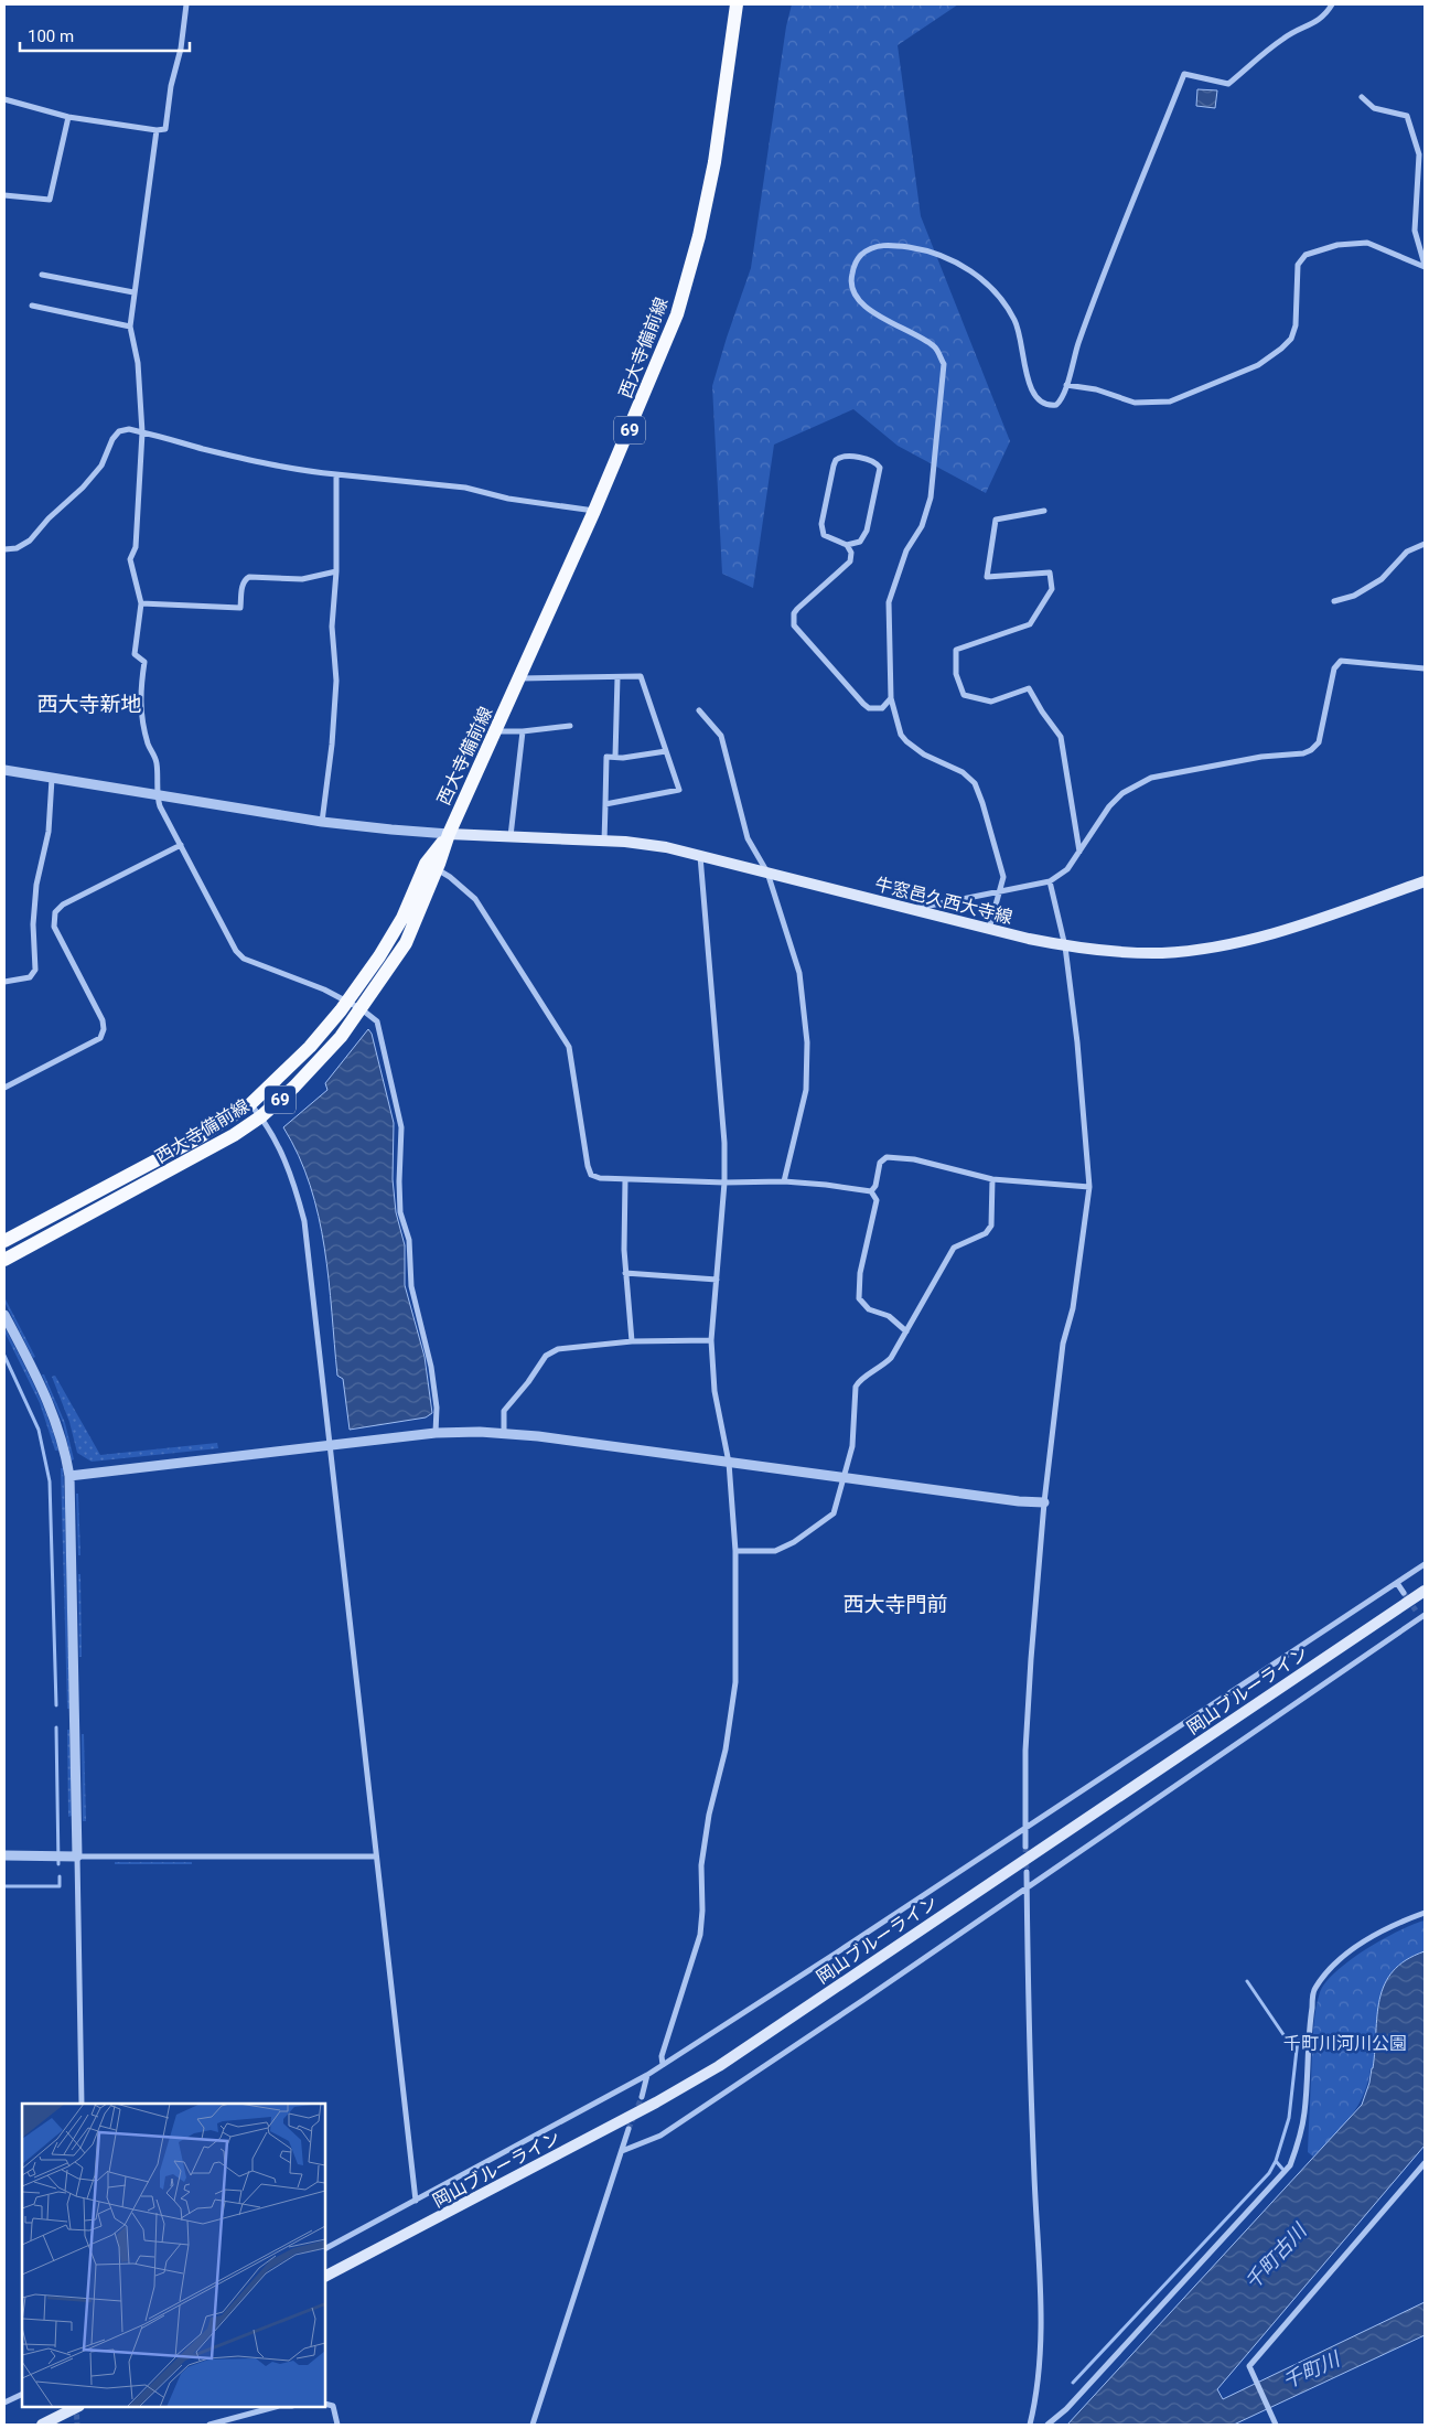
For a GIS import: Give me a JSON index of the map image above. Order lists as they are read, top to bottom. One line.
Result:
{"streets":{"main road":["西大寺備前線","69","牛窓邑久西大寺線","岡山ブルーライン"]},"crossings":[["西大寺備前線","牛窓邑久西大寺線"]],"districts":["西大寺新地","西大寺門前"],"water":["千町古川","千町川"],"parks":["千町川河川公園"],"scale_bar":"100 m"}
